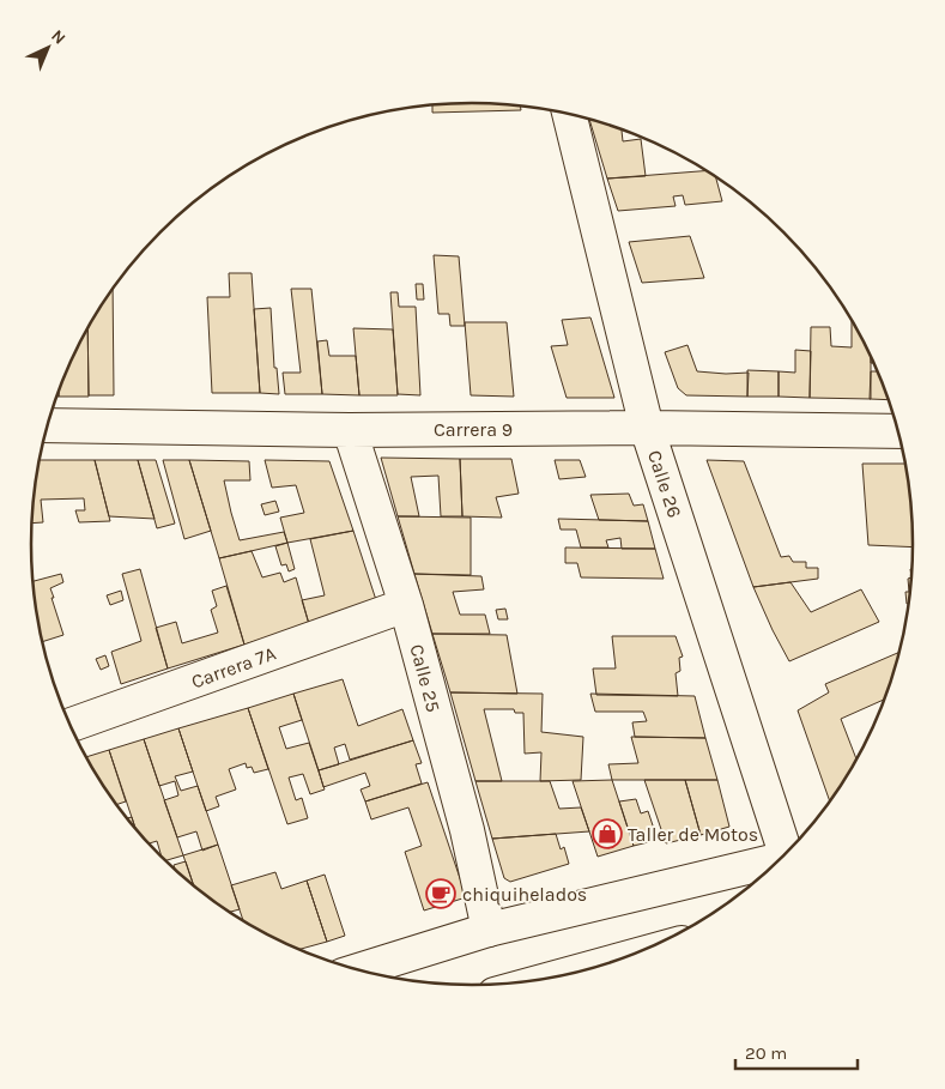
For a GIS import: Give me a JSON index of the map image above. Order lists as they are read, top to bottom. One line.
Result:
{"streets":{"street":["Carrera 9","Calle 26","Carrera 7A","Calle 25"]},"crossings":[["Carrera 9","Calle 26"],["Carrera 9","Calle 25"],["Carrera 7A","Calle 25"]],"places":{"shop":["Taller de Motos"],"cafe":["chiquihelados"]},"scale_bar":"20 m","north":"top right"}
